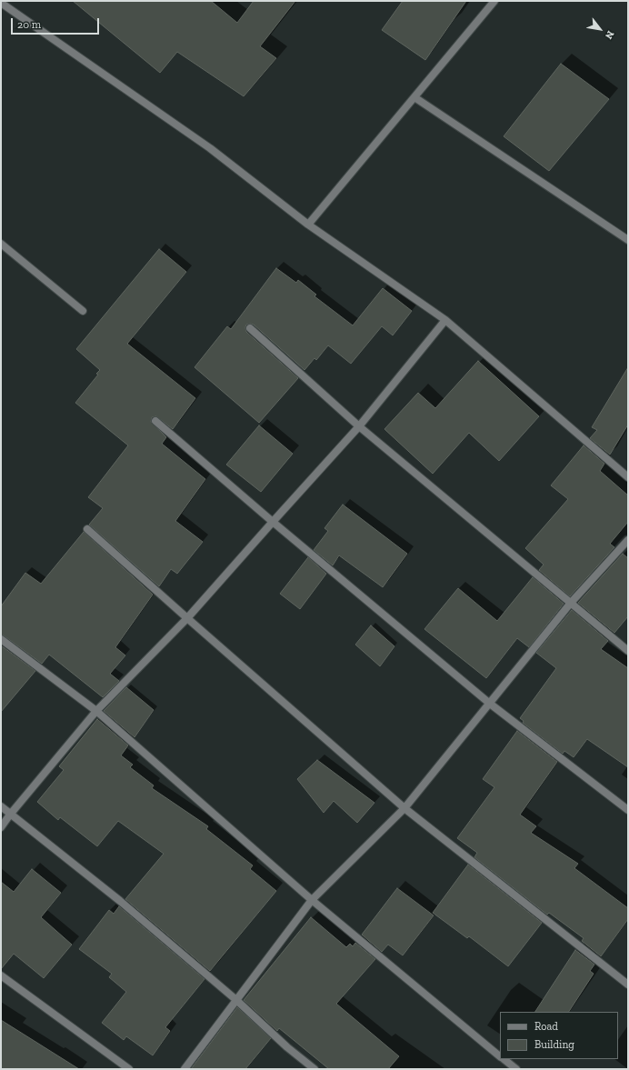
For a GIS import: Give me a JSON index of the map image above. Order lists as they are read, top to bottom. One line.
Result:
{"legend":["Road","Building"],"scale_bar":"20 m","north":"bottom right"}
